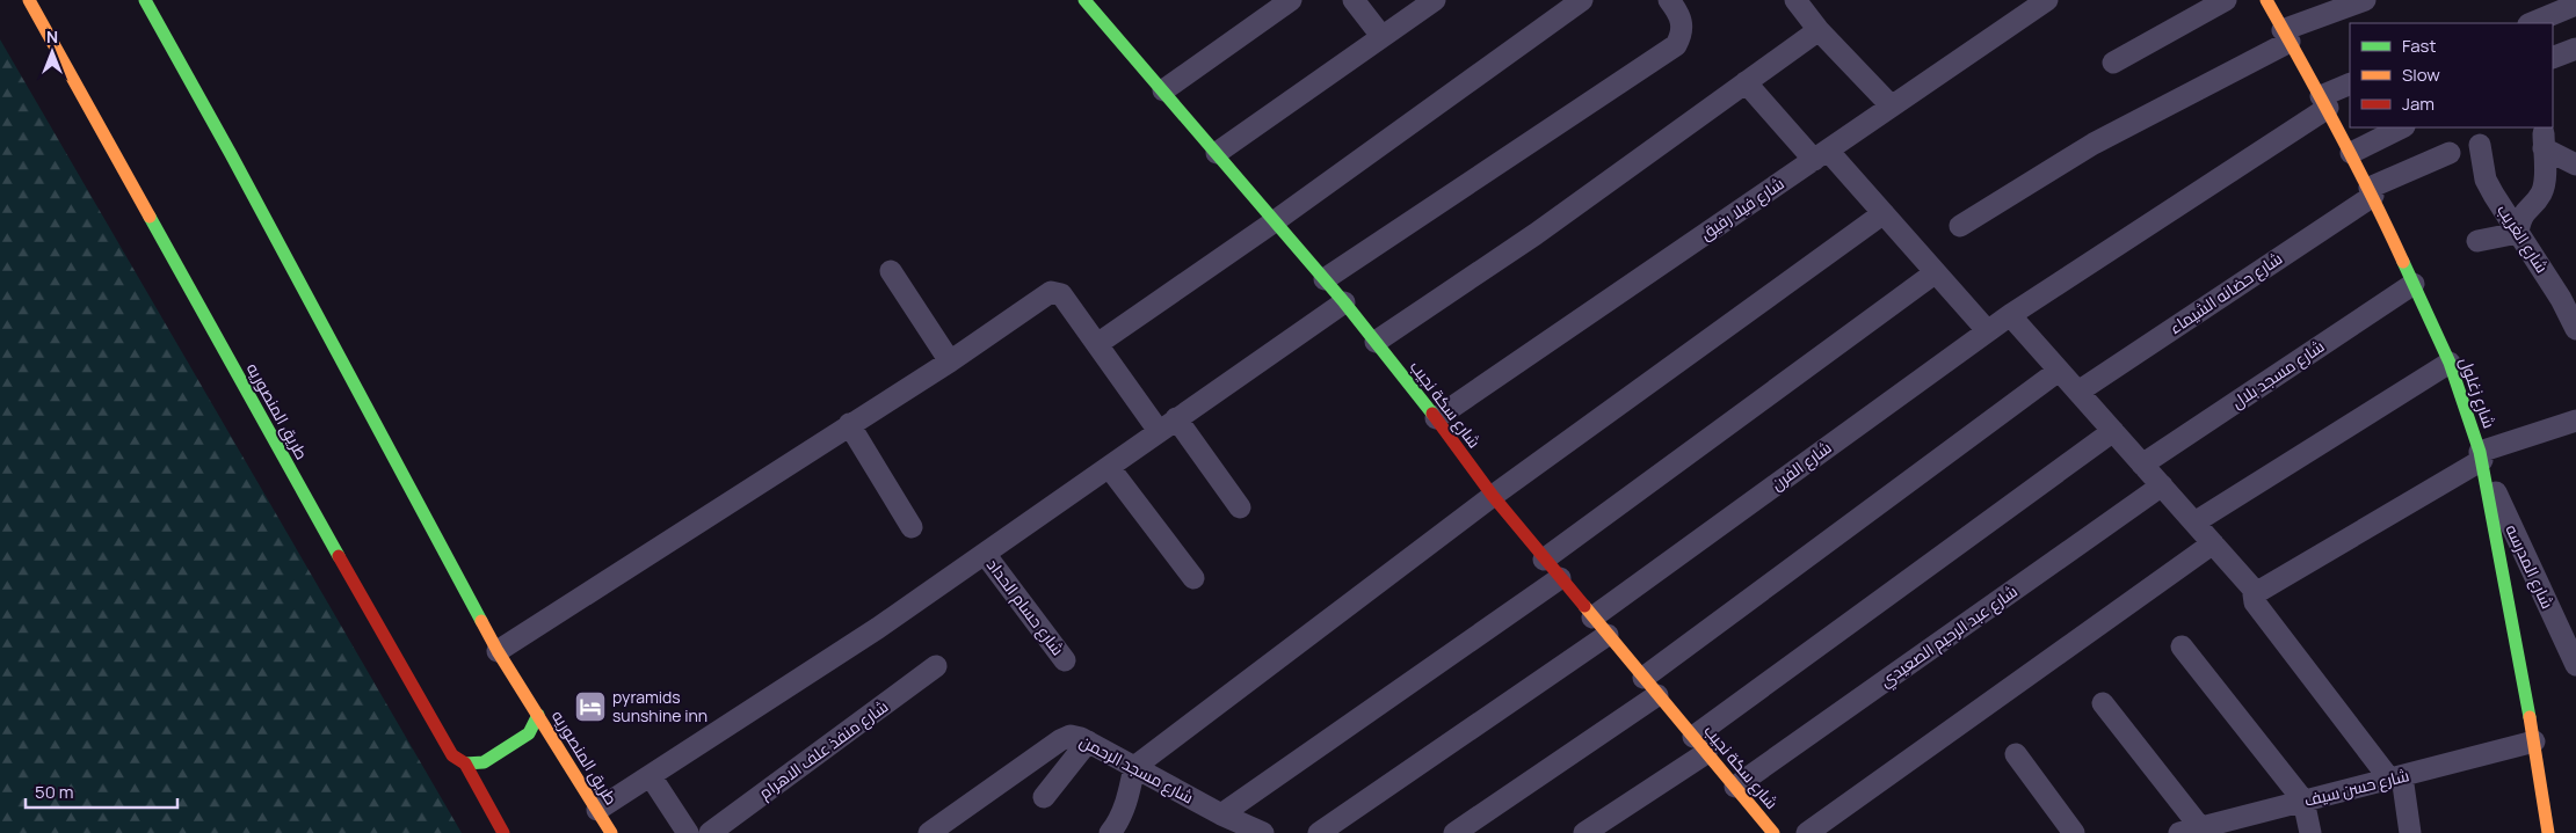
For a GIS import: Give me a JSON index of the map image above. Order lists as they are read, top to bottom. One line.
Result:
{"streets":{"main road":["شارع زغلول","شارع سكة نجيب","طريق المنصوريه"],"street":["شارع فيلا رفيق","شارع الغريب","شارع حضانه الشيماء","شارع مسجد بلال","شارع الفرن","شارع المدرسه","شارع حسام الحداد","شارع عبد الرحيم الصعيدي","شارع منفذ علف الاهرام","شارع مسجد الرحمن","شارع حسن سيف"]},"crossings":[["شارع فيلا رفيق","شارع سكة نجيب"],["شارع حضانه الشيماء","شارع زغلول"],["شارع مسجد بلال","شارع زغلول"],["شارع زغلول","شارع الفرن"],["شارع زغلول","شارع المدرسه"],["شارع زغلول","شارع حسن سيف"],["شارع سكة نجيب","شارع الفرن"],["شارع سكة نجيب","شارع عبد الرحيم الصعيدي"]],"places":{"hotel":["pyramids sunshine inn"]},"legend":["Fast","Slow","Jam"],"scale_bar":"50 m","north":"top"}
